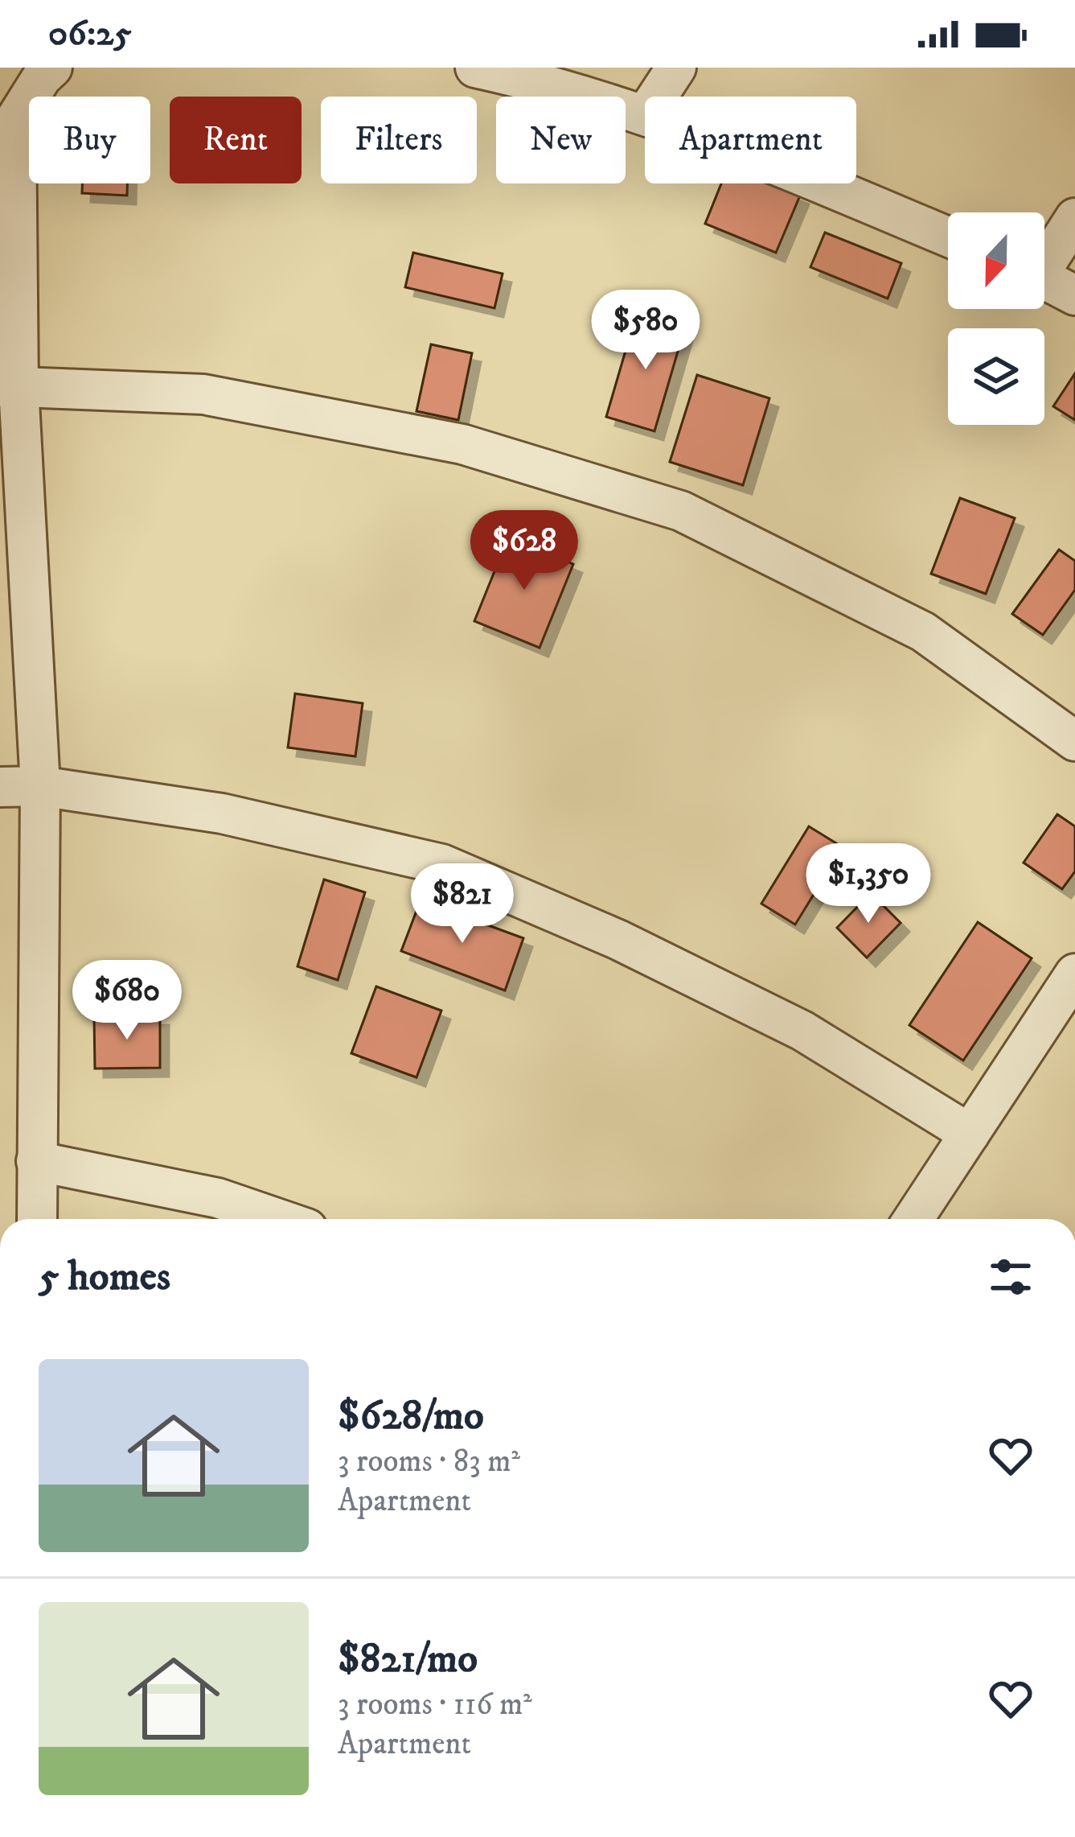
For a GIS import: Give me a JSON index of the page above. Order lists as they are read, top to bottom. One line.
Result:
{"north":"bottom","page":{"status":"06:25","chip":["Buy","Rent","Filters","New","Apartment"],"price":["$580","$628","$1,350","$821","$680"],"heading":"5 homes","list":[{"name":"$628/mo","note":"3 rooms · 83 m² · Apartment"},{"name":"$821/mo","note":"3 rooms · 116 m² · Apartment"}]}}
